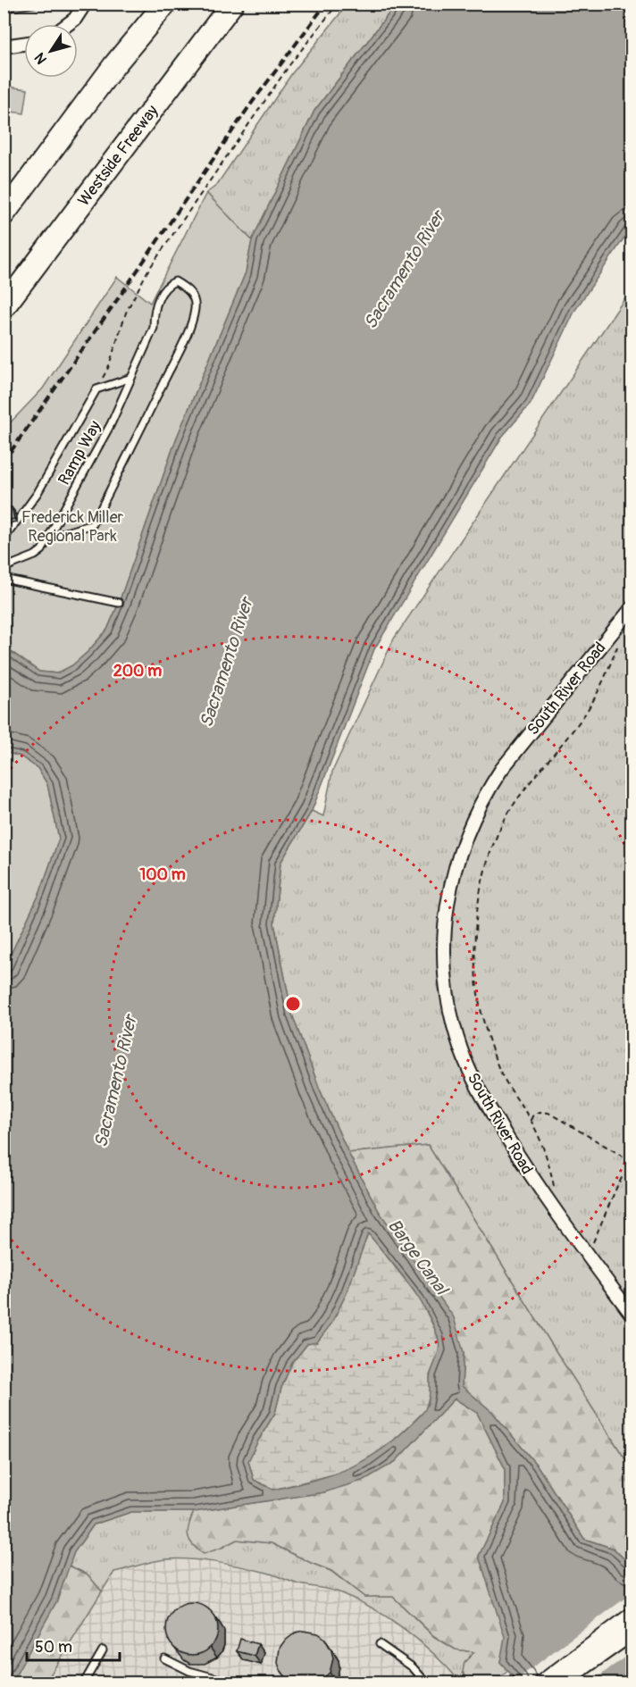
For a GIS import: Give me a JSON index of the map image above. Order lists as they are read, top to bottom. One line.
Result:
{"streets":{"highway":["Westside Freeway"],"street":["South River Road"],"lane":["Ramp Way"]},"water":["Sacramento River","Barge Canal"],"parks":["Frederick Miller Regional Park"],"scale_bar":"50 m","north":"bottom left","rings":["200 m","100 m"]}
